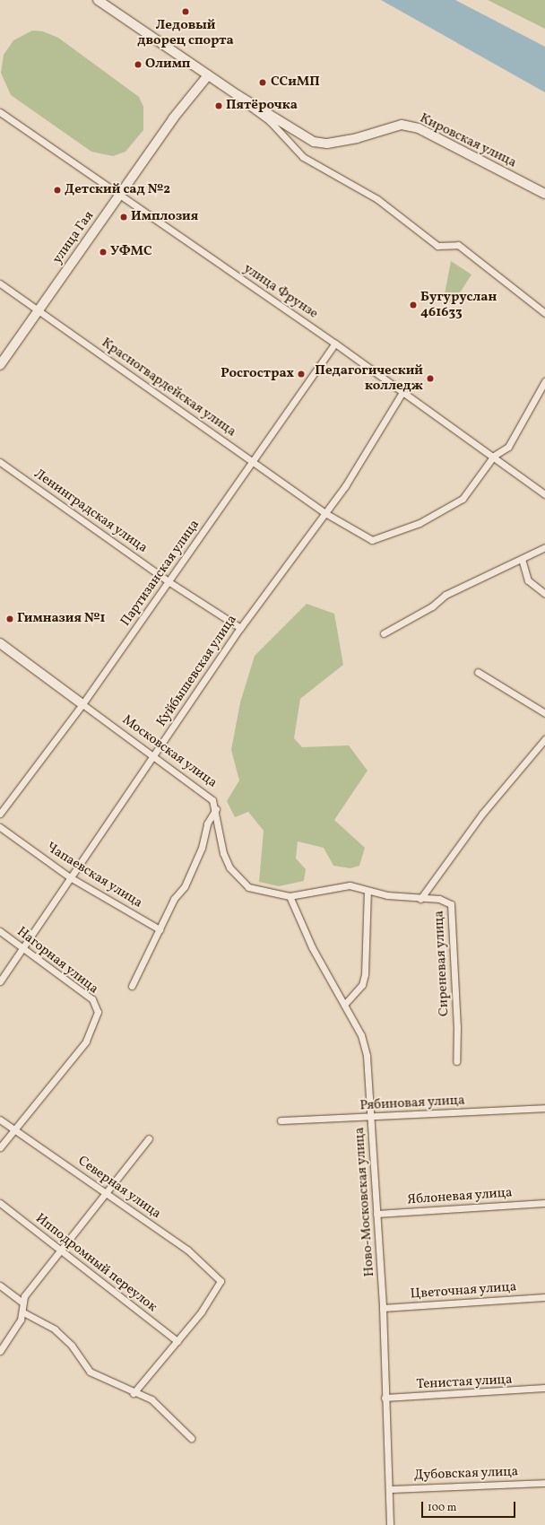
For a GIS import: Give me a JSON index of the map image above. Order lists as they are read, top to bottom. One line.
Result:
{"streets":{"main road":["Кировская улица","улица Гая","Московская улица"],"street":["улица Фрунзе","Красногвардейская улица","Ленинградская улица","Партизанская улица","Куйбышевская улица","Чапаевская улица","Нагорная улица","Сиреневая улица","Рябиновая улица","Северная улица","Яблоневая улица","Ново-Московская улица","Ипподромный переулок","Цветочная улица","Тенистая улица","Дубовская улица"]},"crossings":[["улица Гая","улица Фрунзе"],["улица Гая","Красногвардейская улица"],["улица Фрунзе","Красногвардейская улица"],["улица Фрунзе","Партизанская улица"],["улица Фрунзе","Куйбышевская улица"],["Красногвардейская улица","Партизанская улица"],["Красногвардейская улица","Куйбышевская улица"],["Ленинградская улица","Партизанская улица"],["Ленинградская улица","Куйбышевская улица"],["Партизанская улица","Московская улица"],["Куйбышевская улица","Московская улица"],["Куйбышевская улица","Чапаевская улица"],["Куйбышевская улица","Нагорная улица"],["Московская улица","Сиреневая улица"],["Московская улица","Ново-Московская улица"],["Нагорная улица","Северная улица"],["Рябиновая улица","Ново-Московская улица"],["Северная улица","Ипподромный переулок"],["Яблоневая улица","Ново-Московская улица"],["Ново-Московская улица","Цветочная улица"],["Ново-Московская улица","Тенистая улица"],["Ново-Московская улица","Дубовская улица"]],"places":["Ледовый дворец спорта","Олимп","ССиМП","Пятёрочка","Детский сад №2","Имплозия","УФМС","Бугуруслан 461633","Росгострах","Педагогический колледж","Гимназия №1"],"scale_bar":"100 m"}
